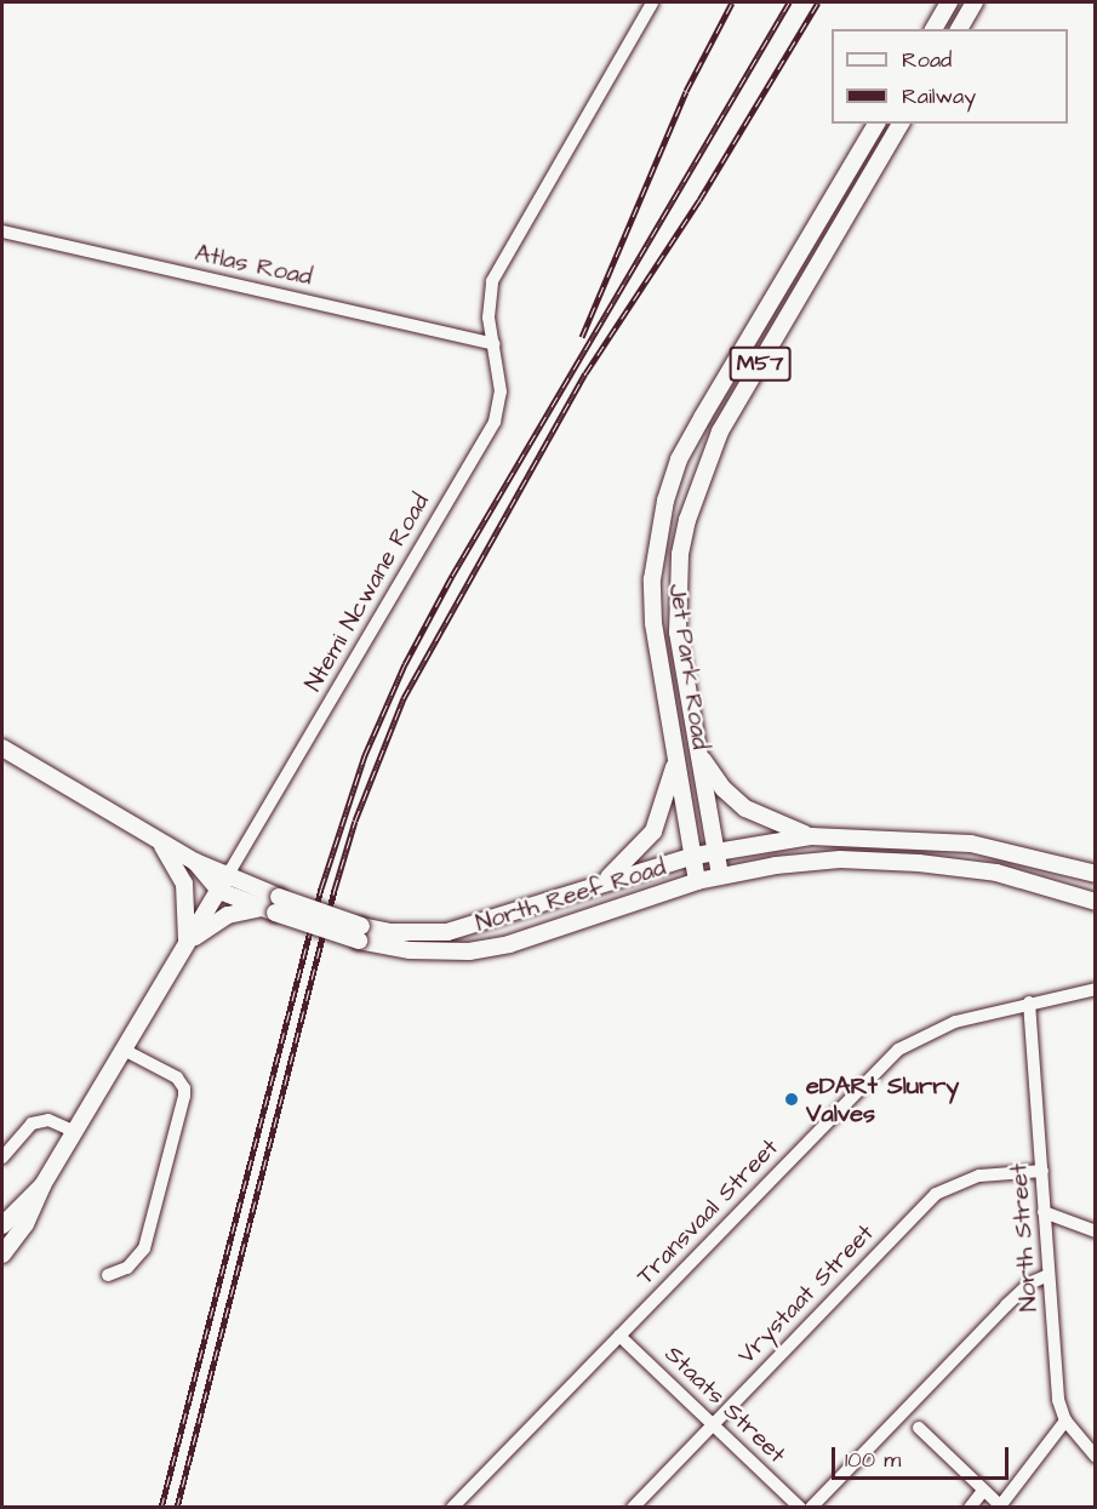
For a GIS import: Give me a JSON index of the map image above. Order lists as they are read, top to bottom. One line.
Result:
{"streets":{"main road":["M57","Ntemi Ncwane Road","Jet Park Road","North Reef Road"],"street":["Atlas Road","Transvaal Street","North Street","Vrystaat Street","Staats Street"]},"crossings":[["Atlas Road","Ntemi Ncwane Road"],["Ntemi Ncwane Road","North Reef Road"],["Jet Park Road","North Reef Road"],["Transvaal Street","North Street"],["Transvaal Street","Staats Street"],["North Street","Vrystaat Street"],["Vrystaat Street","Staats Street"]],"places":["eDARt Slurry Valves"],"legend":["Road","Railway"],"scale_bar":"100 m"}
